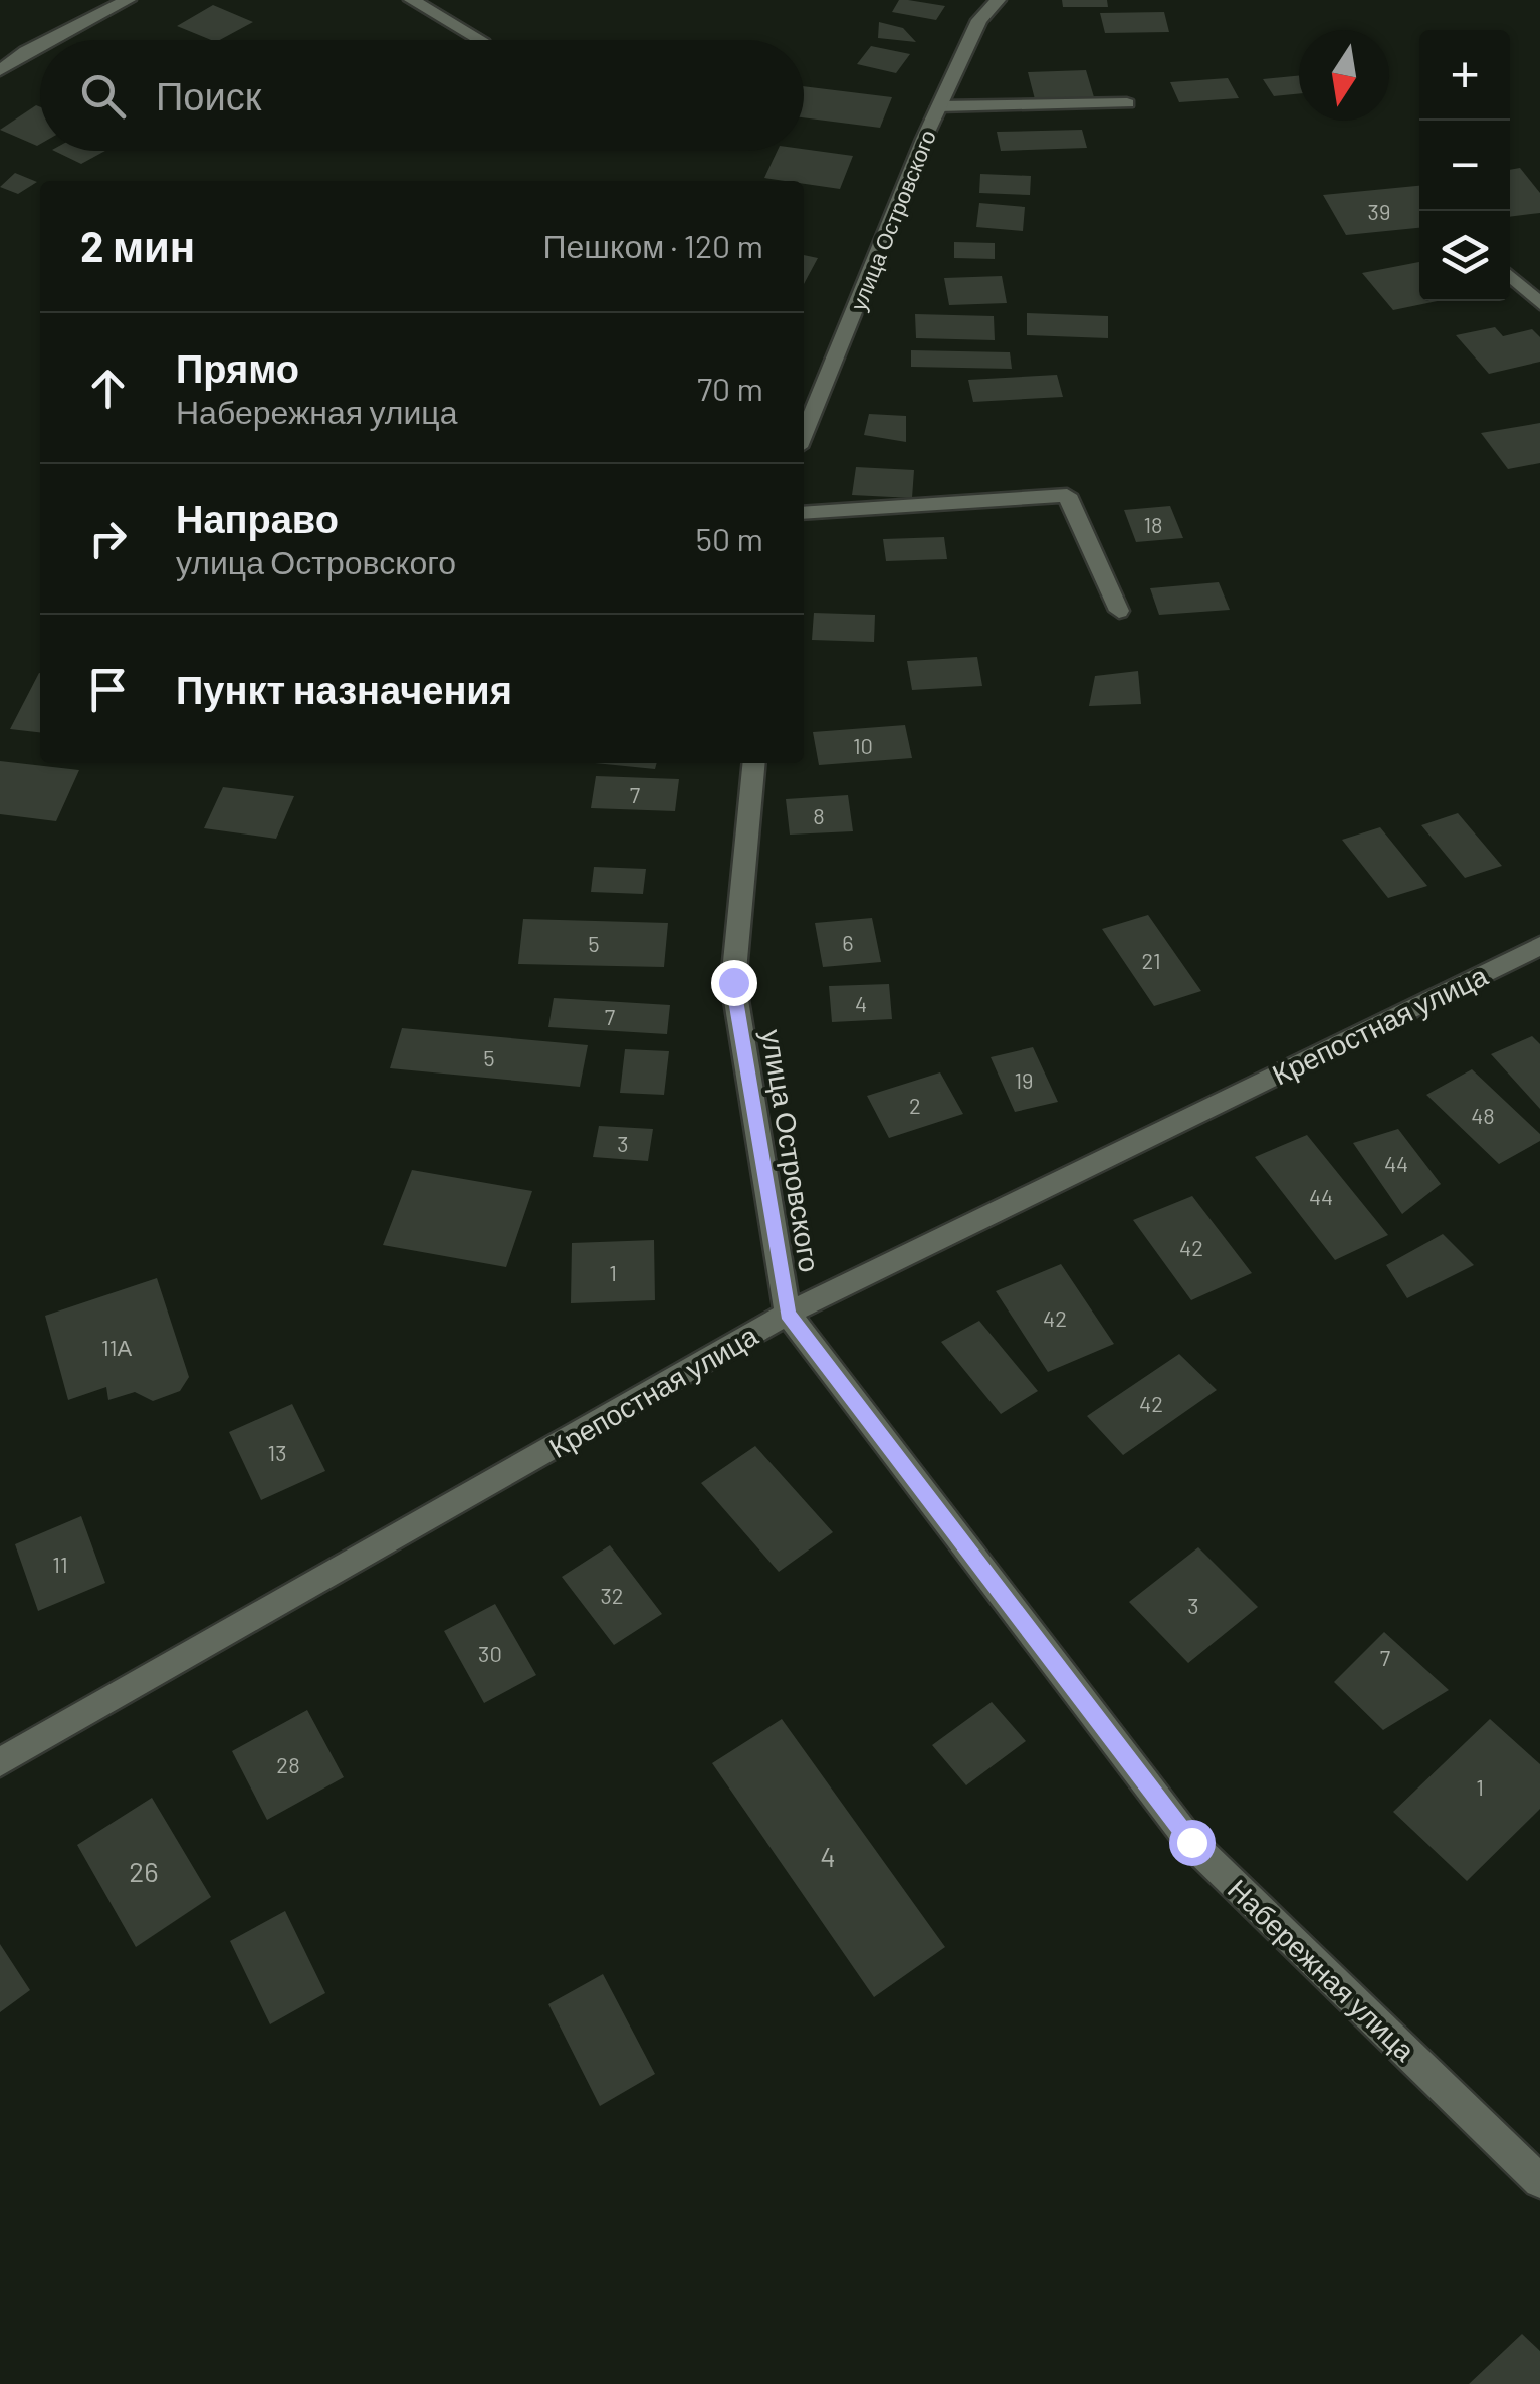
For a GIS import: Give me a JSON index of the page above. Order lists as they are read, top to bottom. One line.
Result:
{"streets":{"street":["улица Островского","Крепостная улица","Набережная улица"]},"crossings":[["улица Островского","Крепостная улица"],["улица Островского","Набережная улица"],["Крепостная улица","Набережная улица"]],"house_numbers":["39","18","10","7","8","6","5","21","4","7","5","19","2","48","3","44","44","42","1","42","11А","42","13","11","32","3","30","7","28","1","4","26"],"north":"bottom","page":{"map_buttons":["+","−"],"search":"Поиск","heading":["2 мин","Пешком · 120 m"],"list":[["Прямо","Набережная улица","70 m"],["Направо","улица Островского","50 m"],"Пункт назначения"]}}
